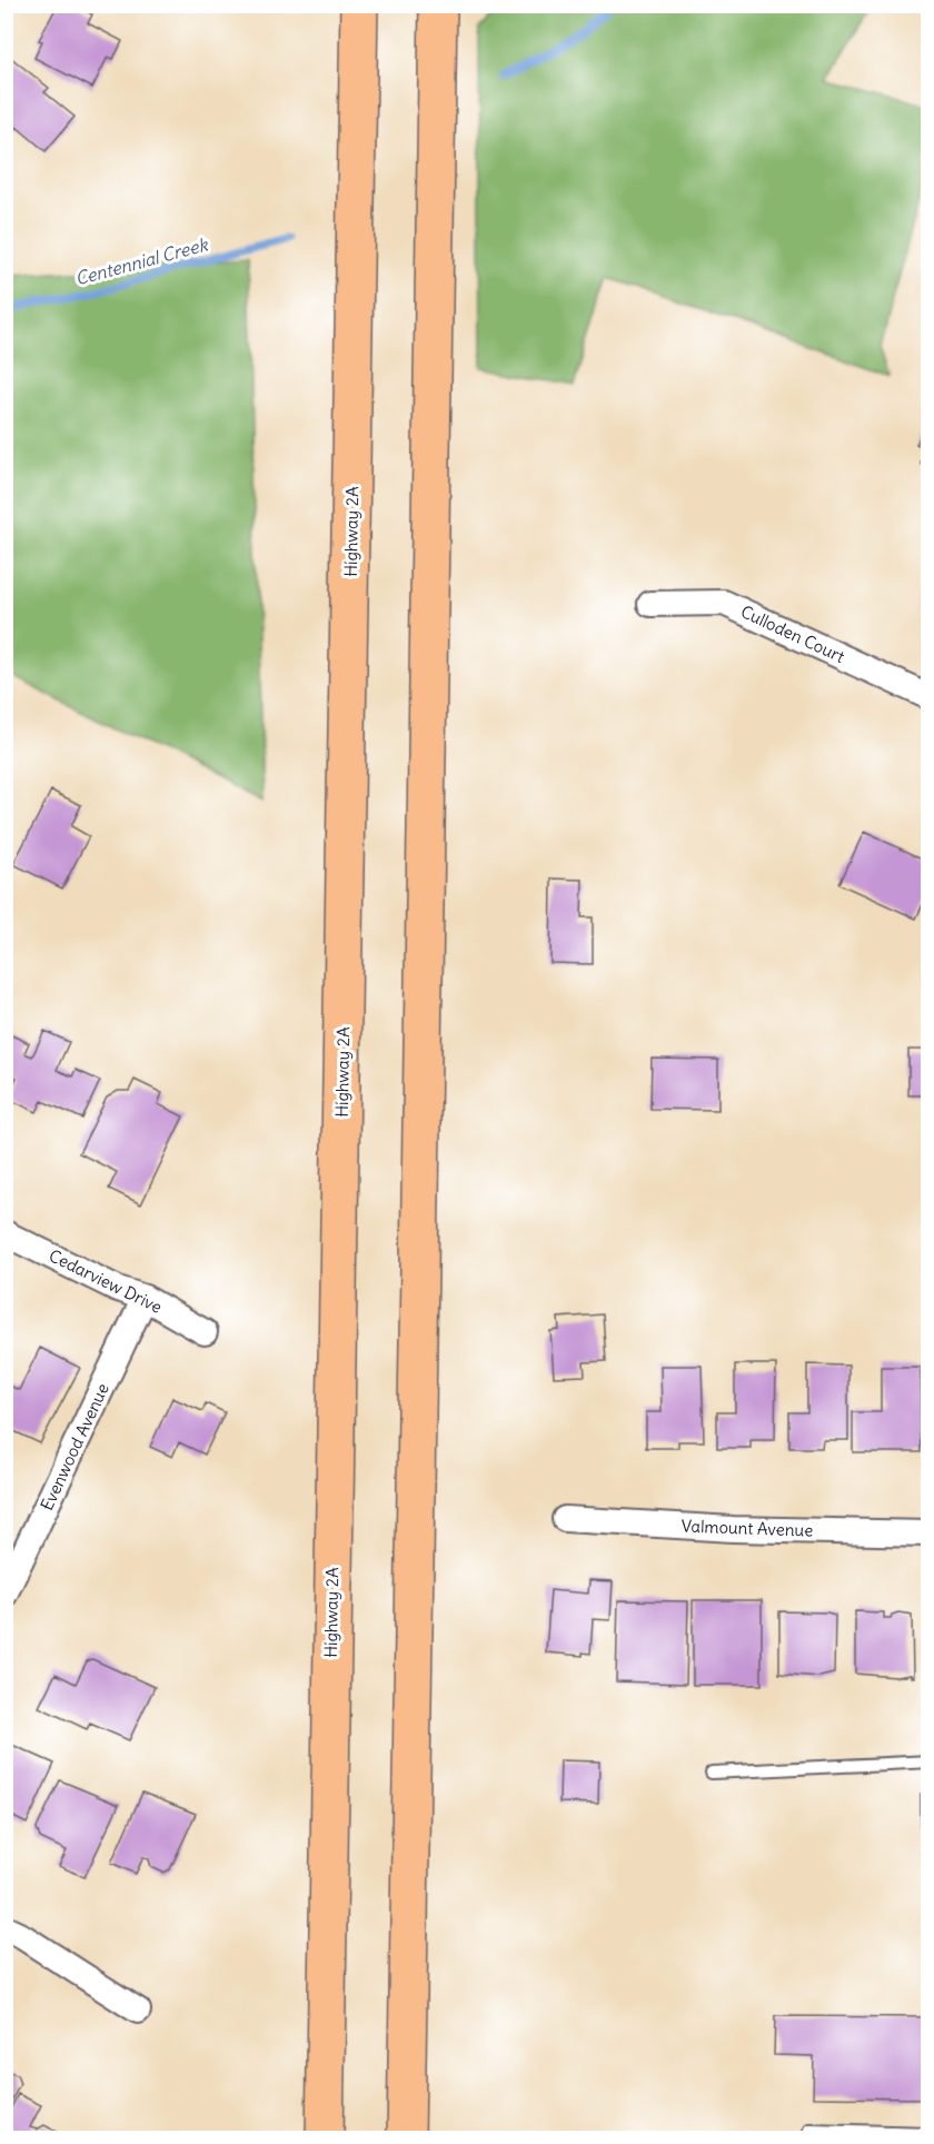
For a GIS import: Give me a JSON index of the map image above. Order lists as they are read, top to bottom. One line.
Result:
{"streets":{"highway":["Highway 2A"],"street":["Culloden Court","Cedarview Drive","Evenwood Avenue","Valmount Avenue"]},"crossings":[["Cedarview Drive","Evenwood Avenue"]],"water":["Centennial Creek"]}
